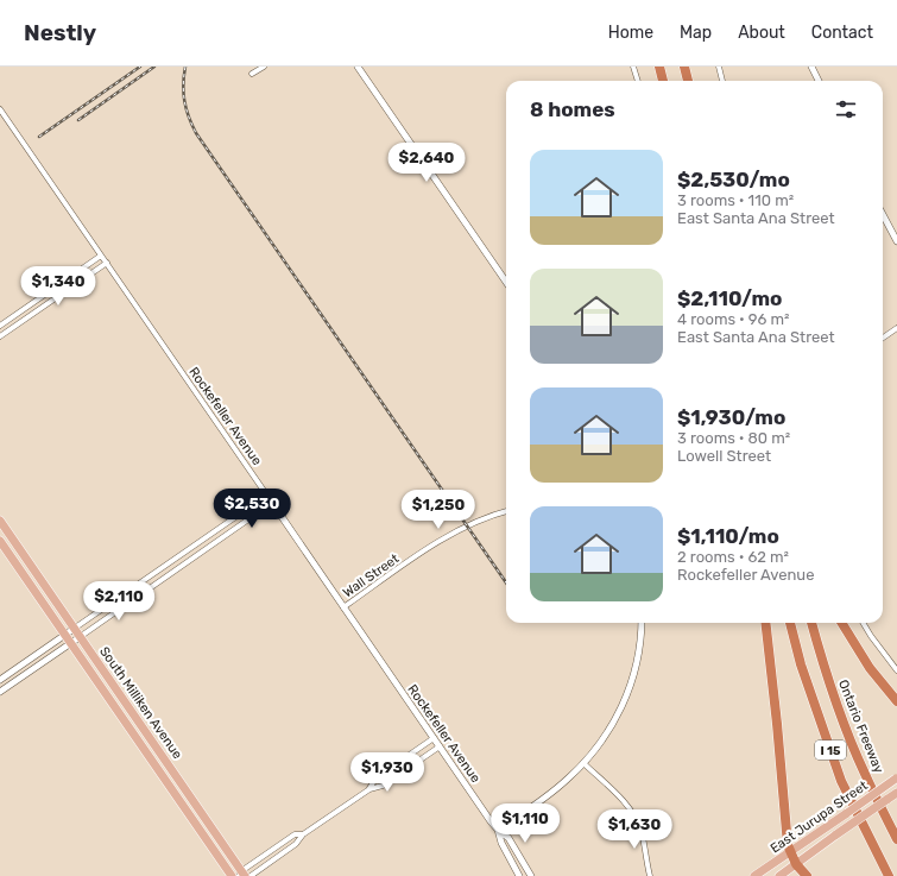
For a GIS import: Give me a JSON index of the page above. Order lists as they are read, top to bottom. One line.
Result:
{"streets":{"highway":["Ontario Freeway","I 15"],"main road":["South Milliken Avenue","East Jurupa Street"],"street":["Rockefeller Avenue","Wall Street"]},"crossings":[["Rockefeller Avenue","Wall Street"]],"page":{"header":"Nestly","nav":["Home","Map","About","Contact"],"heading":"8 homes","list":[{"name":"$2,530/mo","note":"3 rooms · 110 m² · East Santa Ana Street"},{"name":"$2,110/mo","note":"4 rooms · 96 m² · East Santa Ana Street"},{"name":"$1,930/mo","note":"3 rooms · 80 m² · Lowell Street"},{"name":"$1,110/mo","note":"2 rooms · 62 m² · Rockefeller Avenue"}],"price":["$2,640","$1,340","$2,530","$1,250","$2,110","$1,930","$1,110","$1,630"]}}
